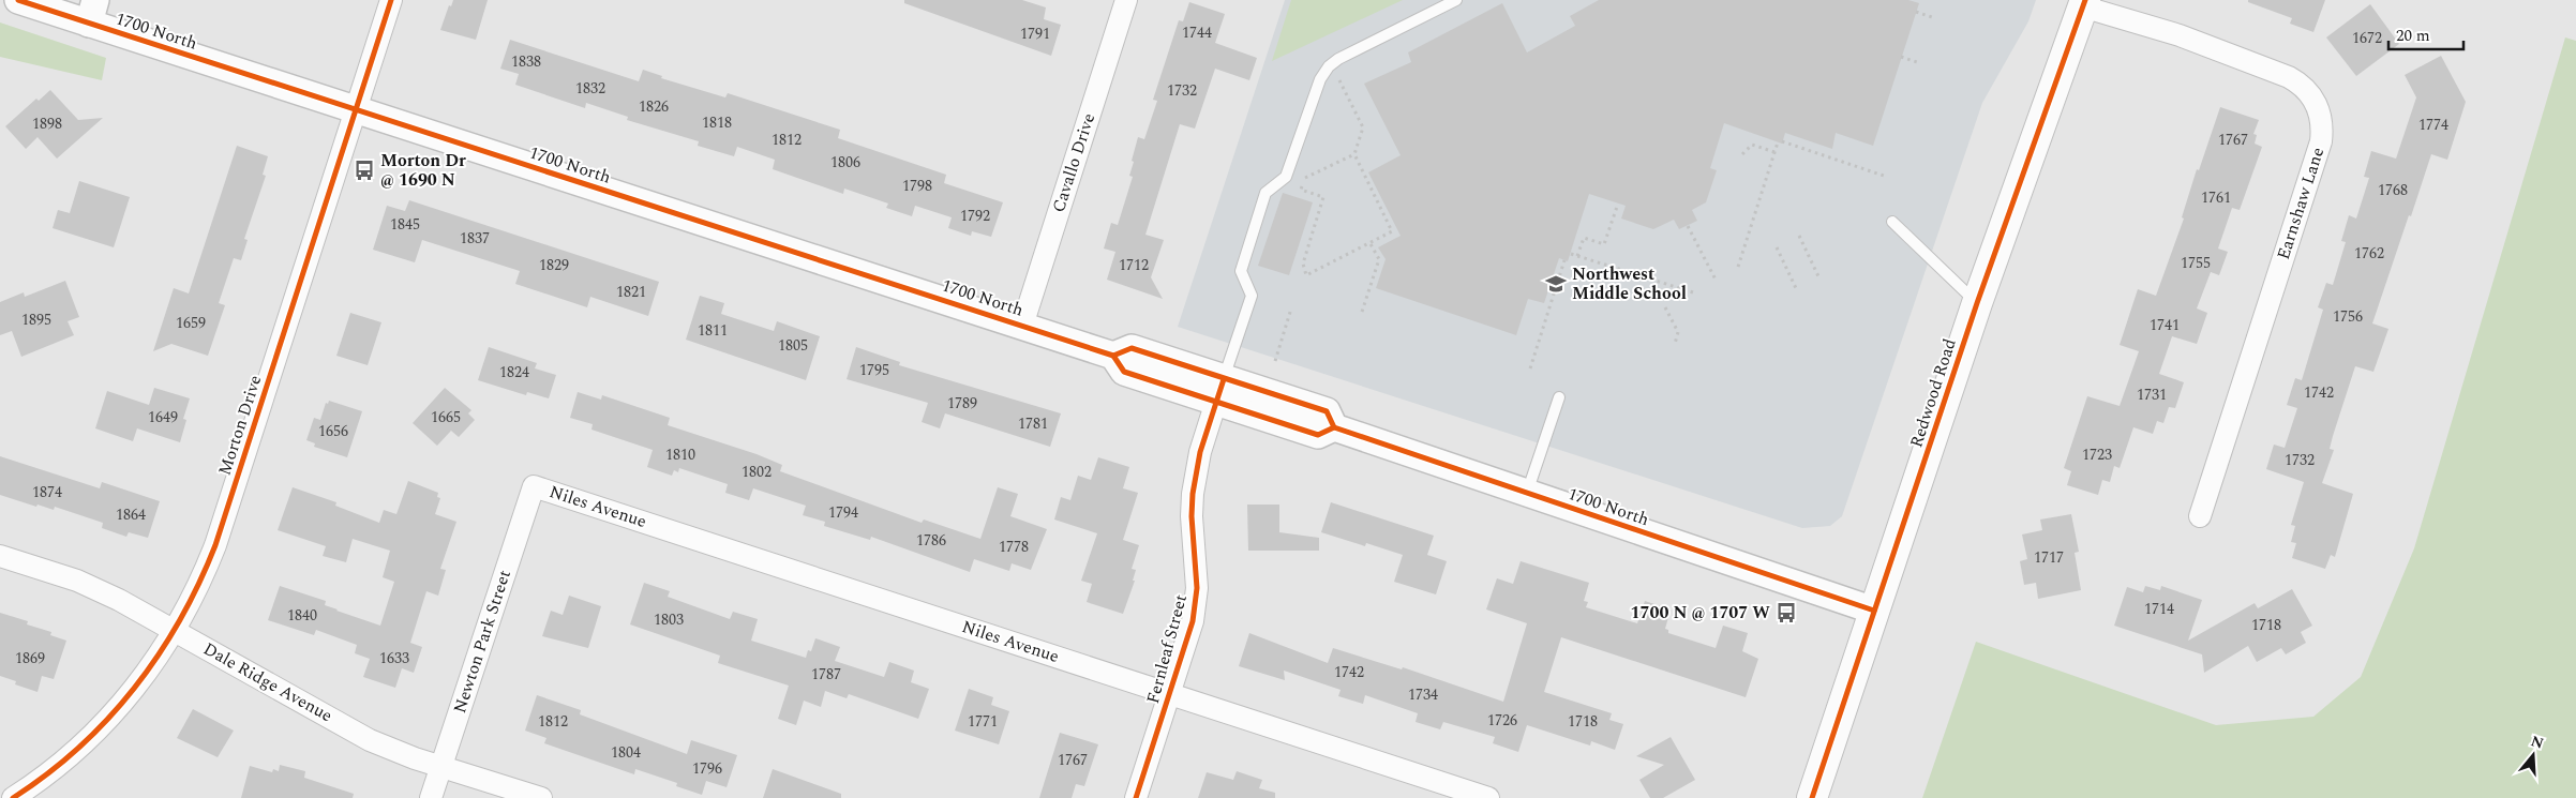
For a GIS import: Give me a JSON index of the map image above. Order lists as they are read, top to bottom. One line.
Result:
{"streets":{"main road":["Redwood Road"],"street":["1700 North","Cavallo Drive","Earnshaw Lane","Morton Drive","Niles Avenue","Newton Park Street","Fernleaf Street","Dale Ridge Avenue"]},"crossings":[["1700 North","Cavallo Drive"],["1700 North","Redwood Road"],["1700 North","Morton Drive"],["1700 North","Fernleaf Street"],["Earnshaw Lane","Redwood Road"],["Morton Drive","Dale Ridge Avenue"],["Niles Avenue","Newton Park Street"],["Niles Avenue","Fernleaf Street"],["Newton Park Street","Dale Ridge Avenue"]],"places":{"bus stop":["Morton Dr @ 1690 N","1700 N @ 1707 W"],"school or university":["Northwest Middle School"]},"house_numbers":["1744","1791","1672","1838","1832","1732","1826","1818","1898","1774","1812","1767","1806","1798","1768","1761","1792","1845","1837","1762","1755","1829","1712","1821","1756","1895","1659","1741","1811","1805","1795","1824","1742","1731","1789","1649","1665","1781","1656","1810","1723","1732","1802","1874","1794","1864","1786","1778","1717","1714","1840","1803","1718","1869","1633","1742","1787","1734","1726","1812","1771","1718","1804","1767","1796"],"scale_bar":"20 m","north":"top"}
